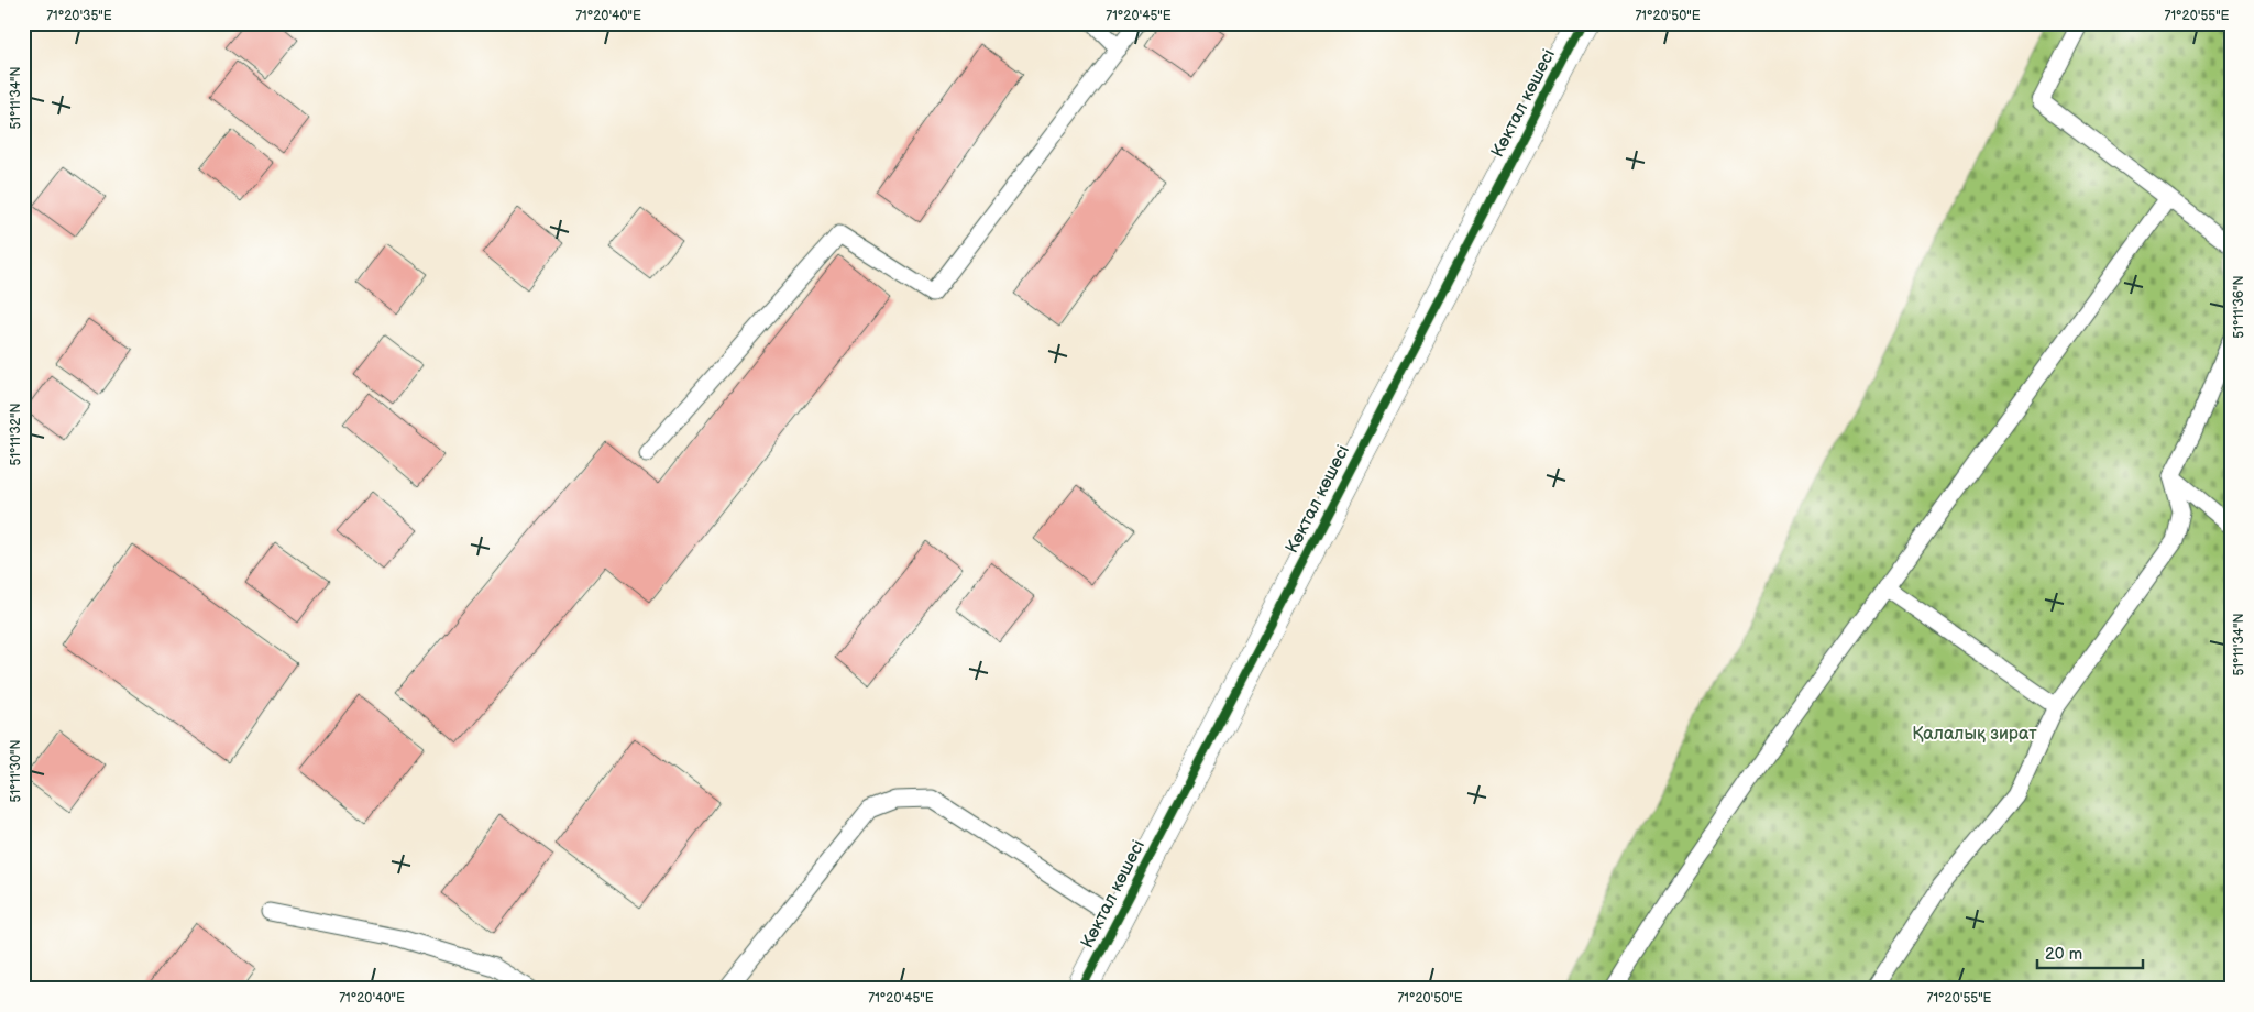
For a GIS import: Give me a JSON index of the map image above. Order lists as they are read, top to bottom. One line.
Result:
{"streets":{"street":["Көктал көшесі"]},"parks":["Қалалық зират"],"scale_bar":"20 m","coordinates":["71°20'35\"E","71°20'40\"E","71°20'45\"E","71°20'50\"E","71°20'55\"E","51°11'34\"N","51°11'36\"N","51°11'32\"N","51°11'30\"N"]}
